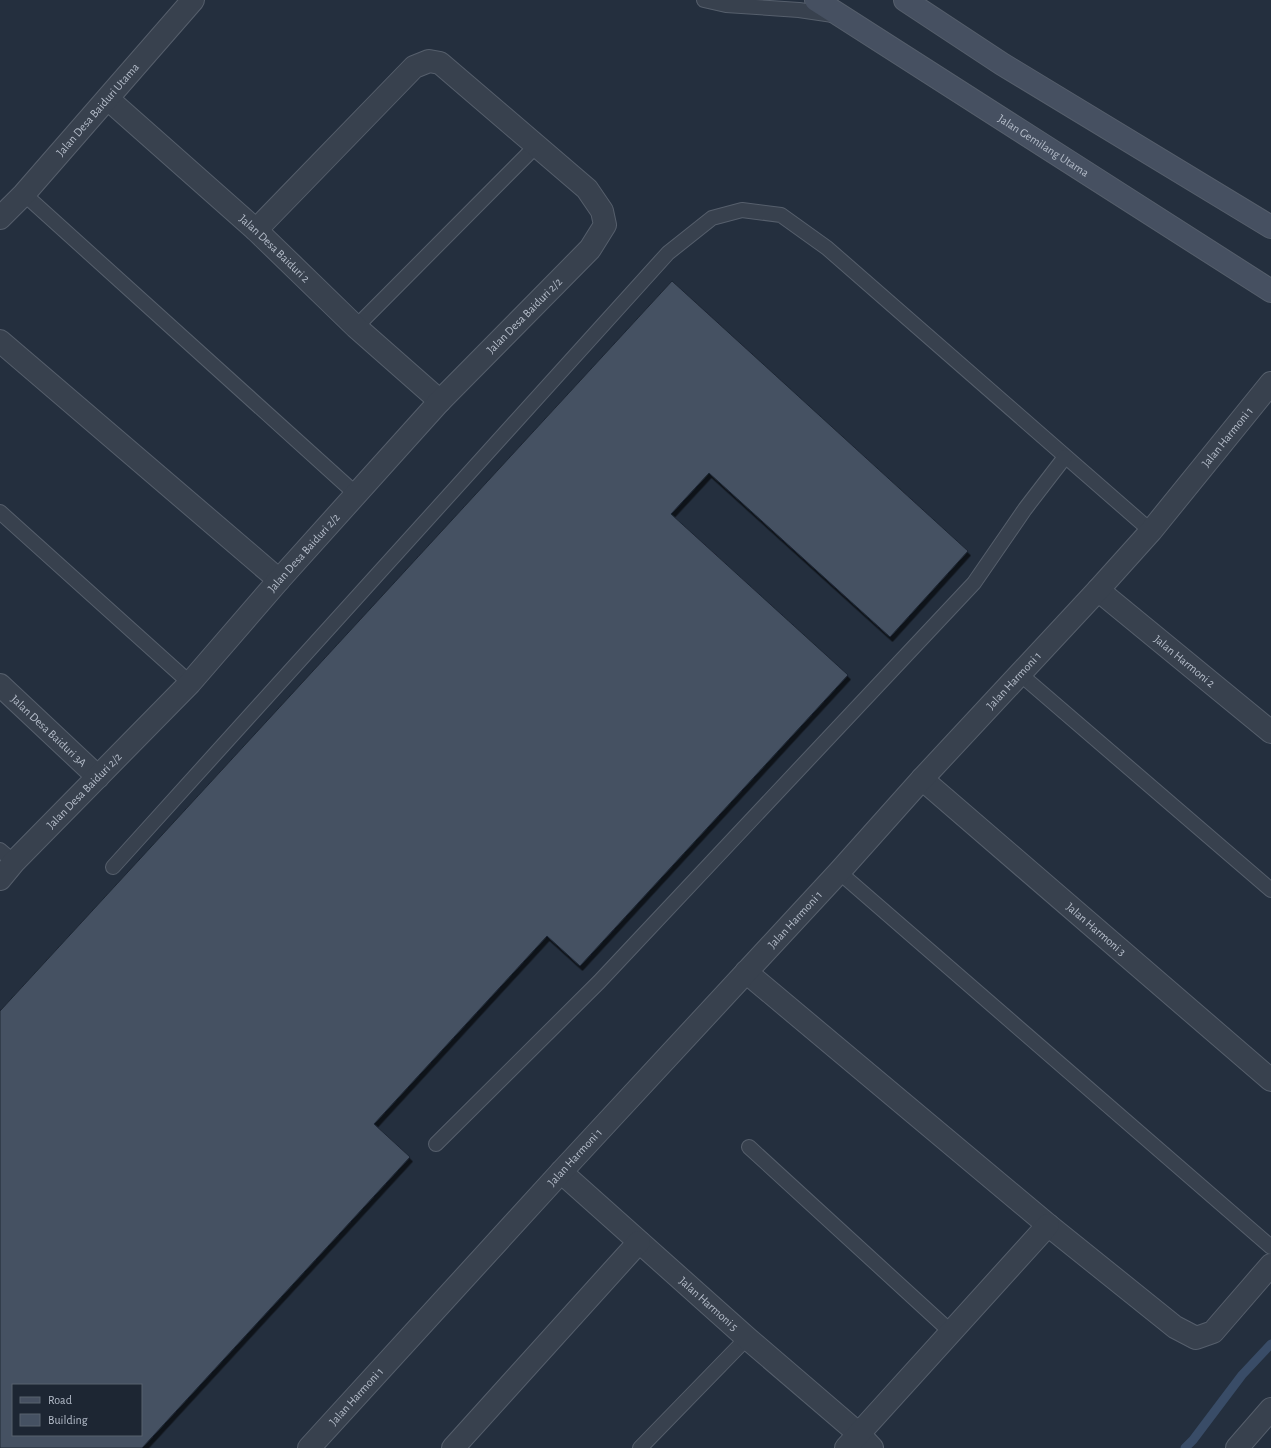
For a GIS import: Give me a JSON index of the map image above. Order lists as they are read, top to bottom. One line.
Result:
{"streets":{"main road":["Jalan Gemilang Utama"],"street":["Jalan Desa Baiduri Utama","Jalan Desa Baiduri 2","Jalan Desa Baiduri 2/2","Jalan Harmoni 1","Jalan Harmoni 2","Jalan Desa Baiduri 3A","Jalan Harmoni 3","Jalan Harmoni 5"]},"crossings":[["Jalan Desa Baiduri Utama","Jalan Desa Baiduri 2"],["Jalan Desa Baiduri 2","Jalan Desa Baiduri 2/2"],["Jalan Desa Baiduri 2/2","Jalan Desa Baiduri 3A"],["Jalan Harmoni 1","Jalan Harmoni 2"],["Jalan Harmoni 1","Jalan Harmoni 3"],["Jalan Harmoni 1","Jalan Harmoni 5"]],"legend":["Road","Building"]}
